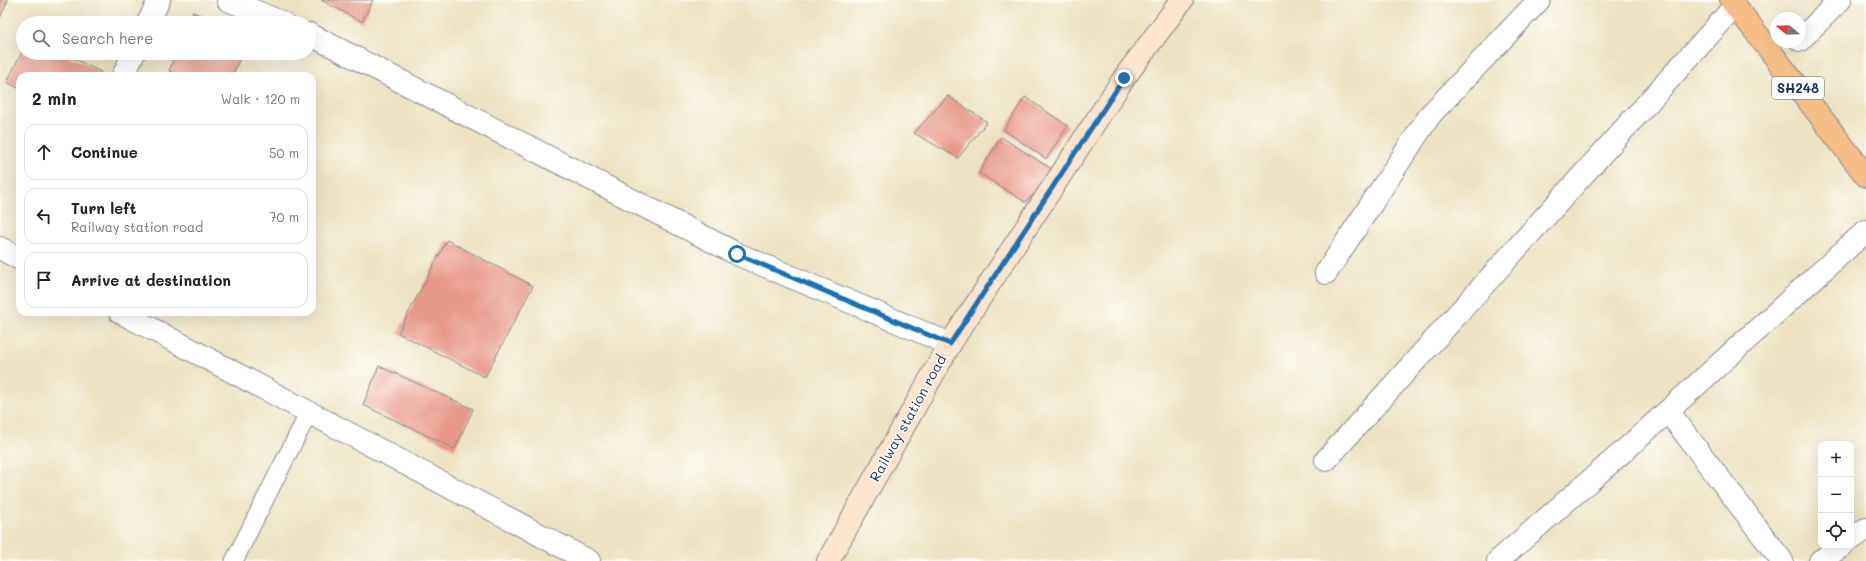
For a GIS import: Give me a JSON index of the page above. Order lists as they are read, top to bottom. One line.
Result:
{"streets":{"main road":["SH248"],"street":["Railway station road"]},"north":"left","page":{"search":"Search here","heading":["2 min","Walk · 120 m"],"list":[["Continue","50 m"],["Turn left","Railway station road","70 m"],"Arrive at destination"],"map_buttons":["+","−"]}}
